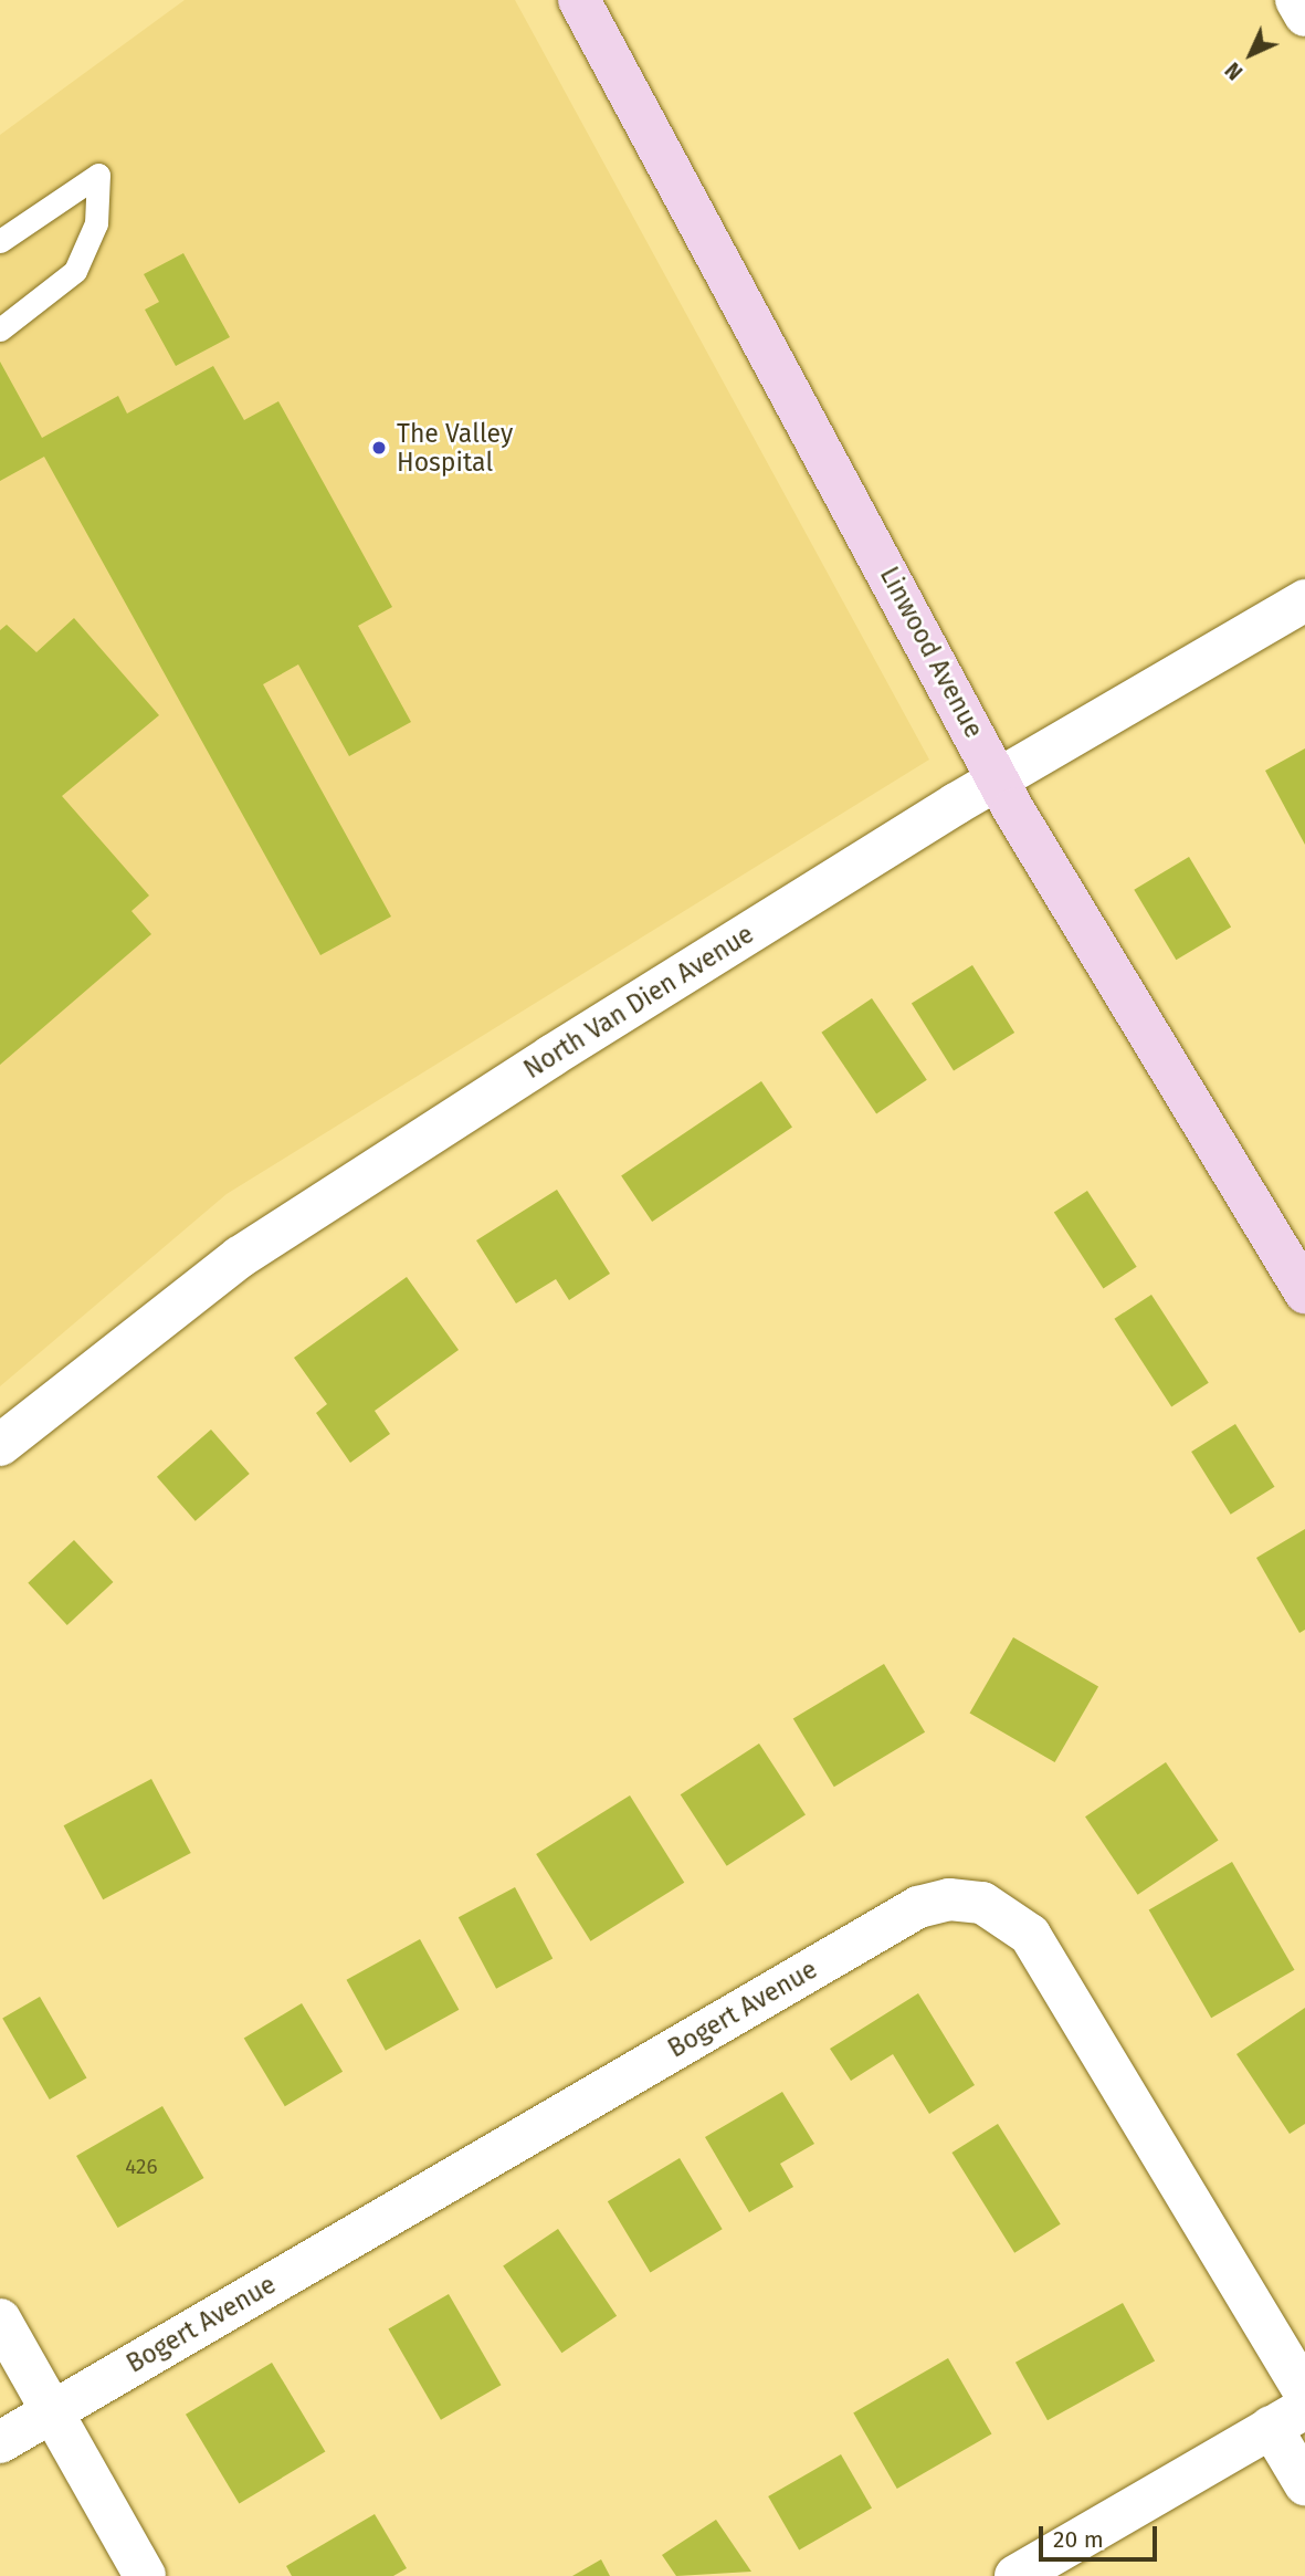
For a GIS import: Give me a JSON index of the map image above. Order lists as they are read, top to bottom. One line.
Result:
{"streets":{"main road":["Linwood Avenue"],"street":["North Van Dien Avenue","Bogert Avenue"]},"crossings":[["Linwood Avenue","North Van Dien Avenue"]],"places":["The Valley Hospital"],"house_numbers":["426"],"scale_bar":"20 m","north":"bottom left"}
